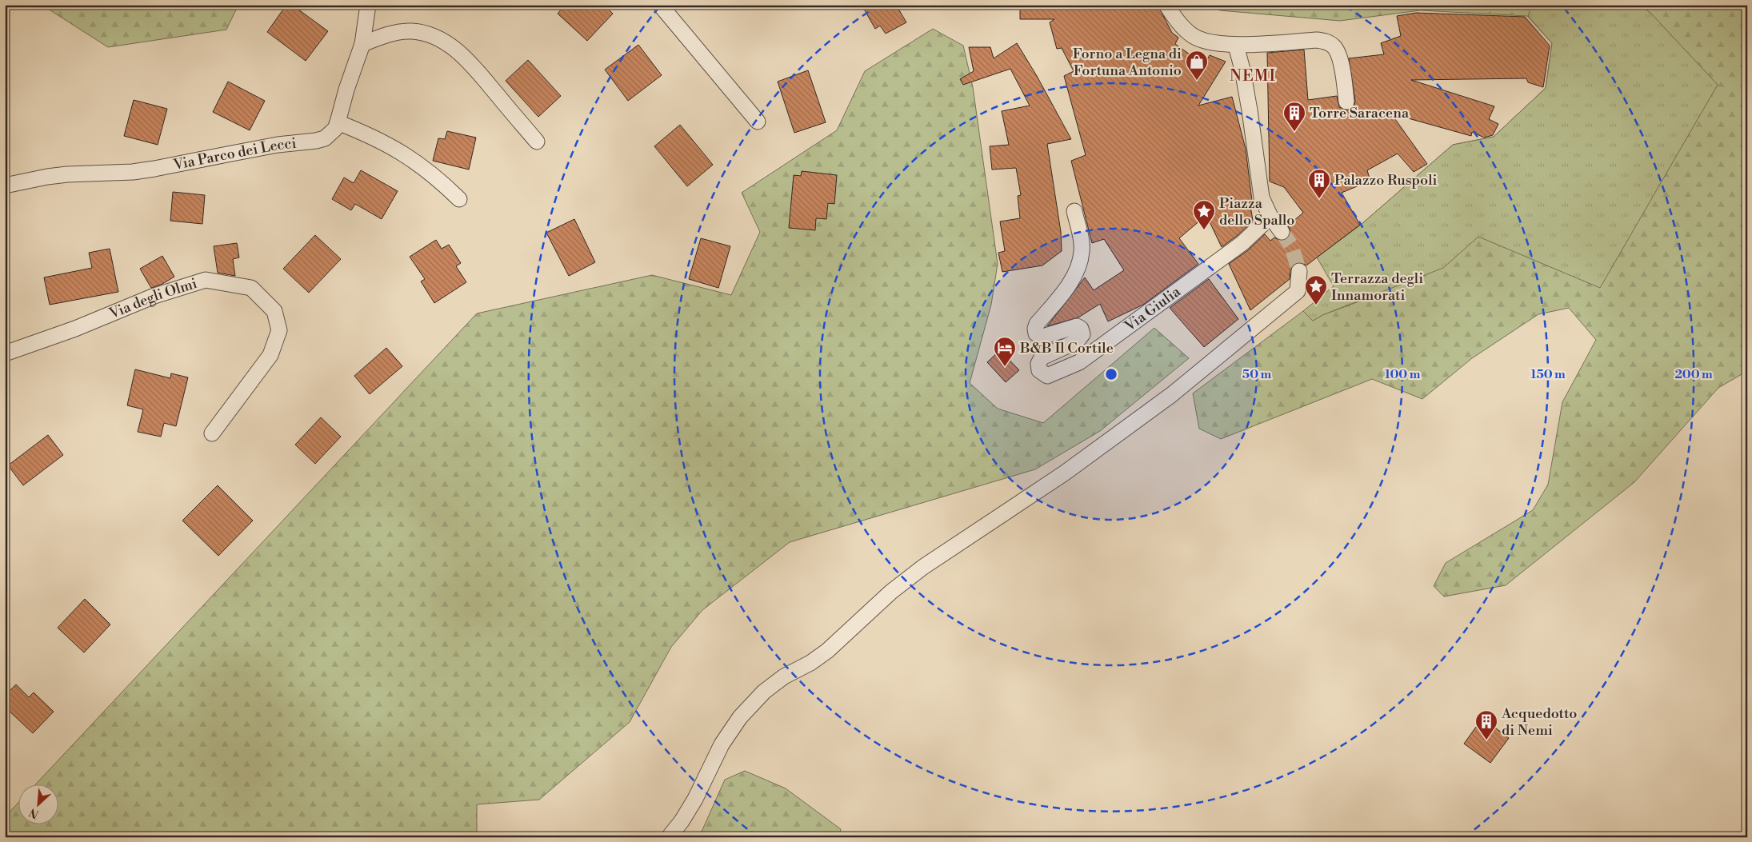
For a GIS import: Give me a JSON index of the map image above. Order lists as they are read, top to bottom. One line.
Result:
{"streets":{"street":["Via Parco dei Lecci","Via degli Olmi","Via Giulia"]},"districts":["NEMI"],"places":{"shop":["Forno a Legna di Fortuna Antonio"],"building":["Torre Saracena","Palazzo Ruspoli","Acquedotto di Nemi"],"place":["Piazza dello Spallo","Terrazza degli Innamorati"],"hotel":["B&B Il Cortile"]},"north":"bottom left","rings":["50 m","100 m","150 m","200 m"]}
